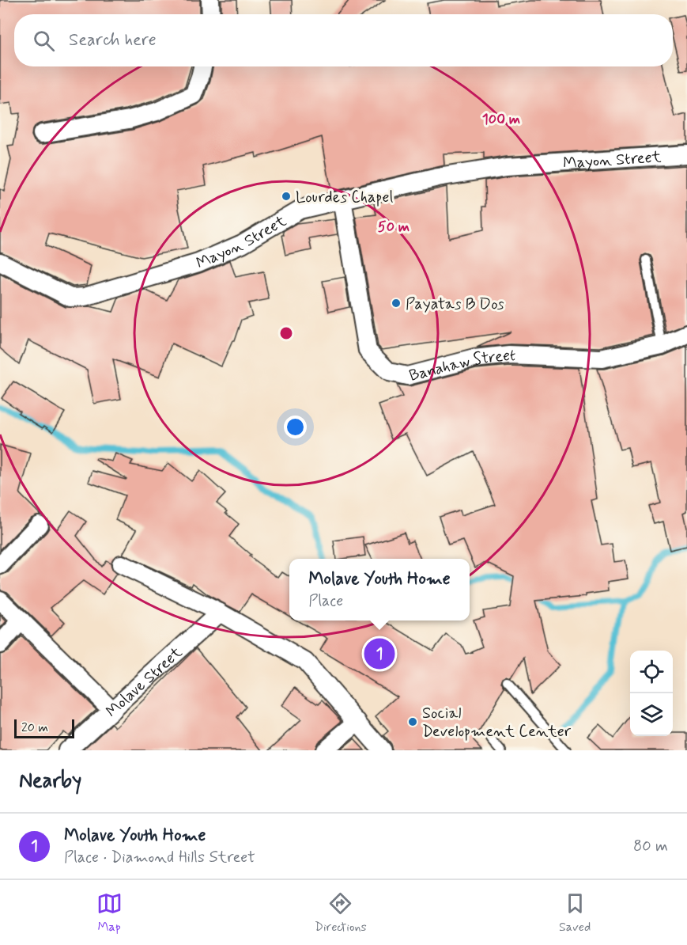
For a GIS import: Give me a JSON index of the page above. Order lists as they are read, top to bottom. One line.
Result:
{"streets":{"street":["Mayon Street","Banahaw Street","Molave Street"]},"crossings":[["Mayon Street","Banahaw Street"]],"places":["Lourdes Chapel","Payatas B Dos","Social Development Center"],"scale_bar":"20 m","page":{"search":"Search here","popup":["Molave Youth Home","Place"],"pins":"1","scale":"20 m","heading":"Nearby","list":[{"mark":"1","name":"Molave Youth Home","note":"Place · Diamond Hills Street","value":"80 m"}],"nav":["Map","Directions","Saved"]},"rings":["100 m","50 m"]}
